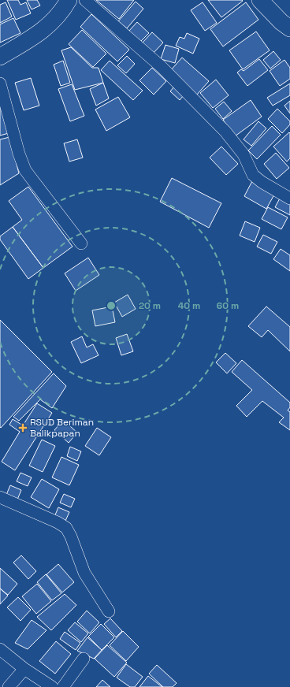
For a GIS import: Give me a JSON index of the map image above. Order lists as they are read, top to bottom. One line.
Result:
{"places":{"health":["RSUD Beriman Balikpapan"]},"rings":["20 m","40 m","60 m"]}
